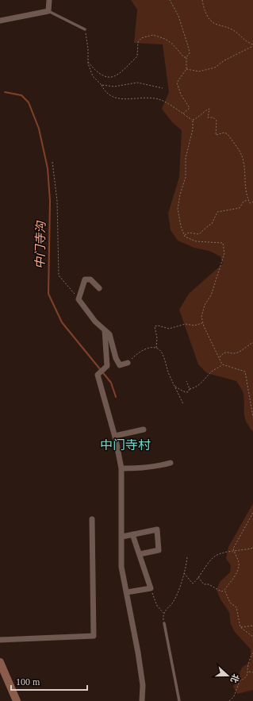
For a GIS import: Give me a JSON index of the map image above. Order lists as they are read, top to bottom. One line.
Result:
{"districts":["中门寺村"],"water":["中门寺沟"],"scale_bar":"100 m","north":"right"}
